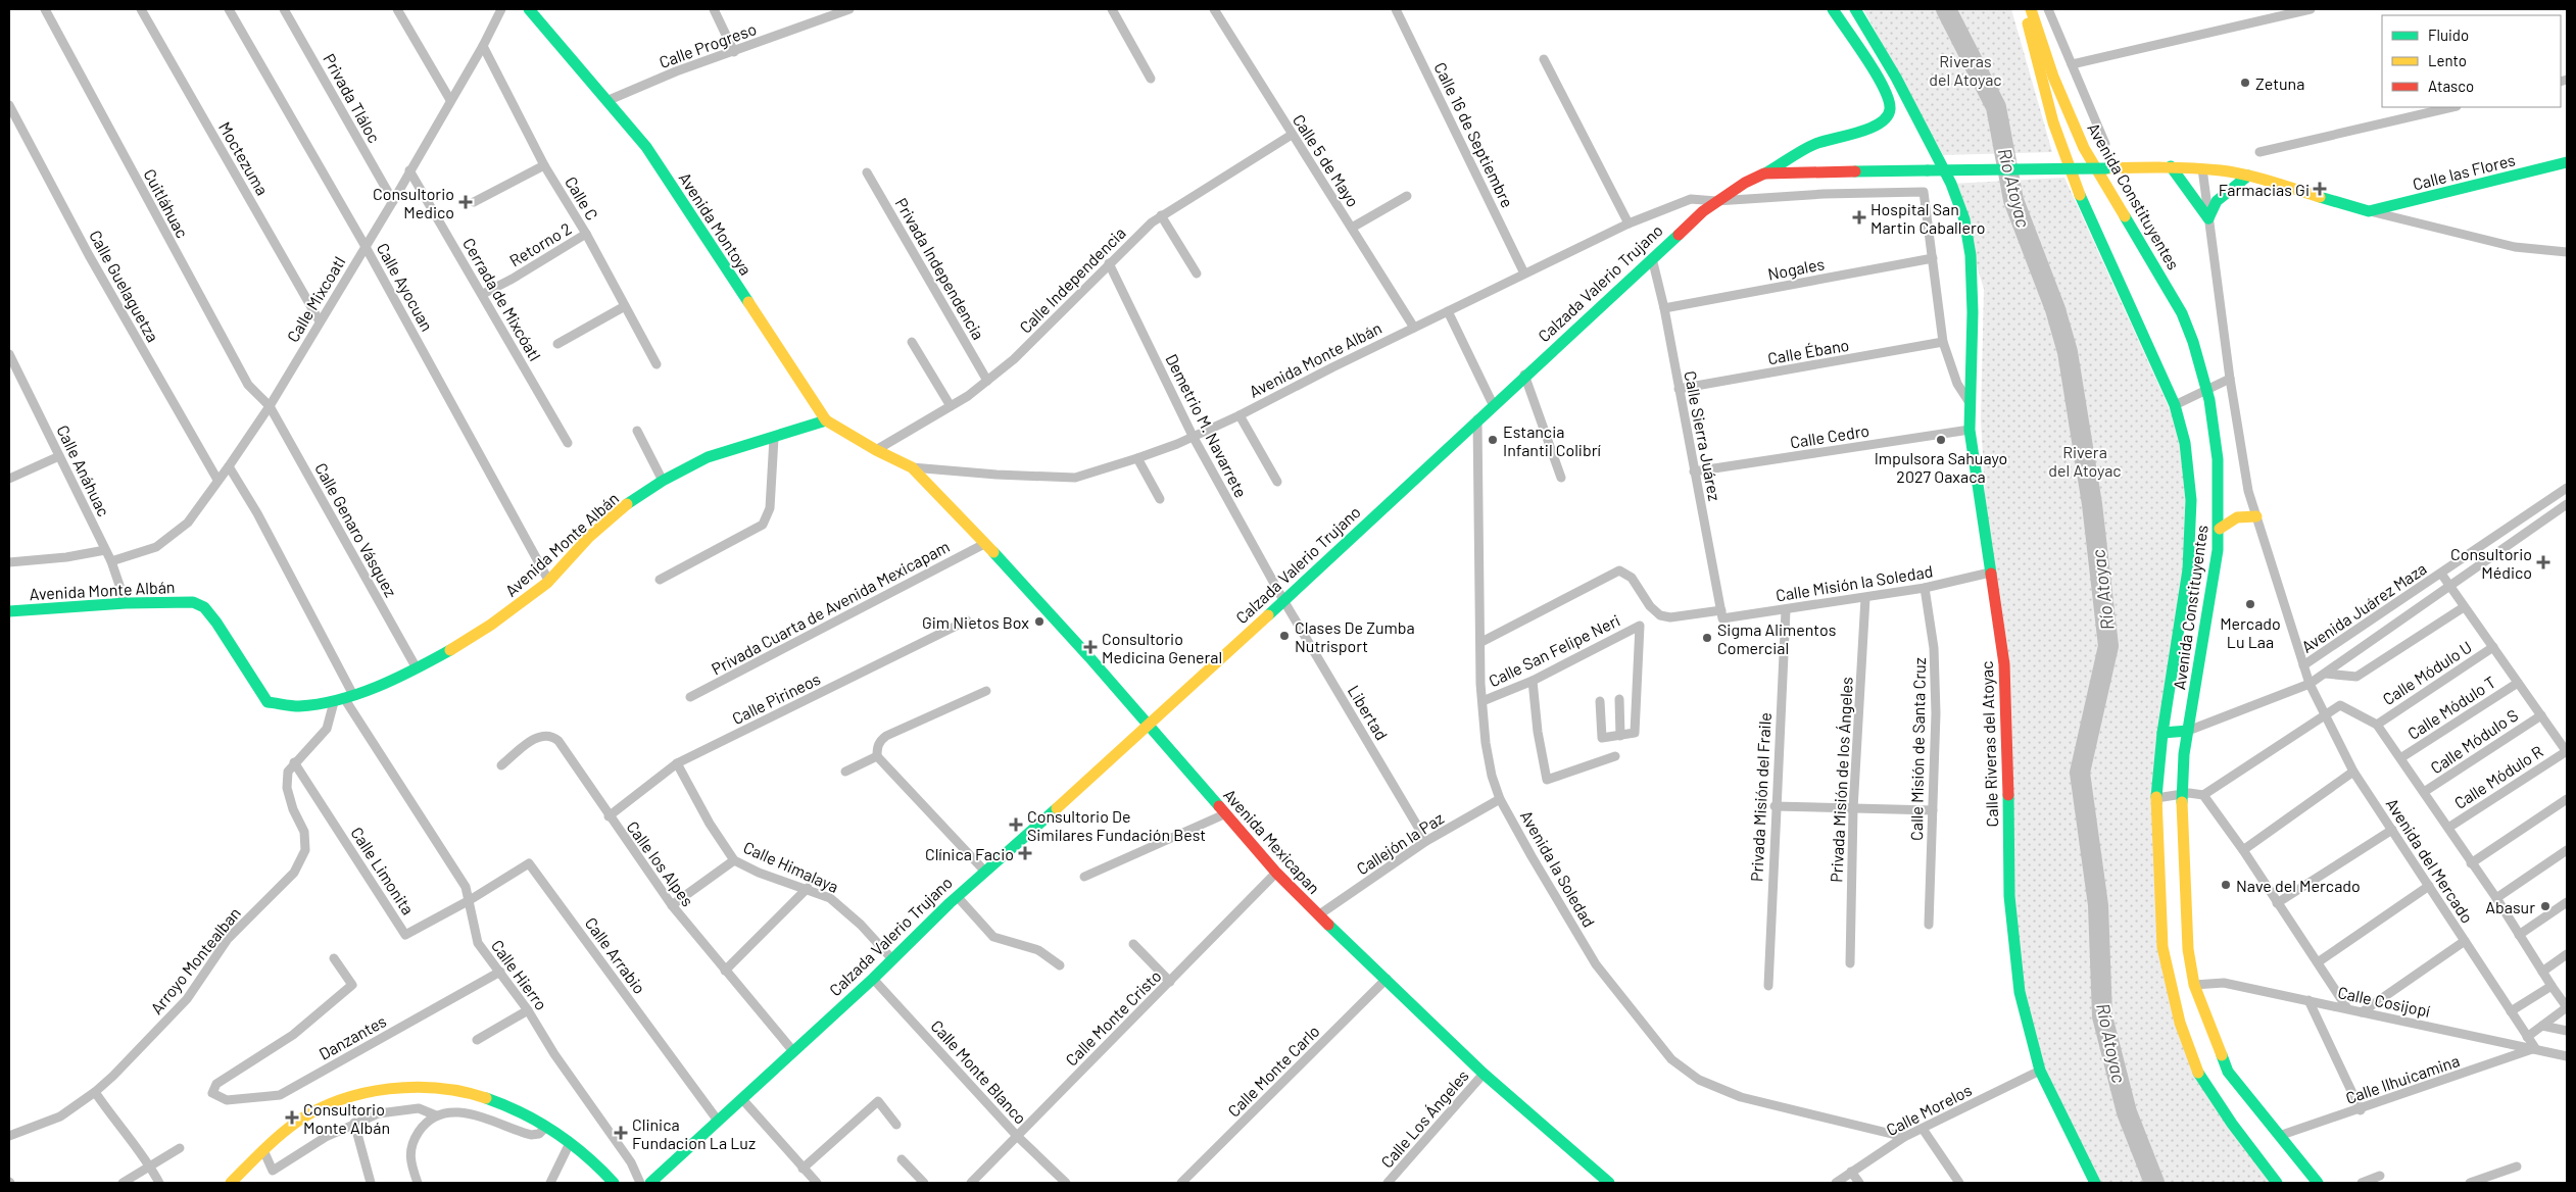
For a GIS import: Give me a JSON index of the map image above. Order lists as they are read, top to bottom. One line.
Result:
{"streets":{"street":["Calle Progreso","Privada Tláloc","Calle 16 de Septiembre","Moctezuma","Calle 5 de Mayo","Calle las Flores","Avenida Constituyentes","Calle C","Cuitláhuac","Avenida Montoya","Retorno 2","Privada Independencia","Nogales","Calle Independencia","Calzada Valerio Trujano","Calle Guelaguetza","Calle Ayocuan","Calle Mixcoatl","Cerrada de Mixcóatl","Calle Ébano","Avenida Monte Albán","Demetrio M. Navarrete","Calle Sierra Juárez","Calle Cedro","Calle Anáhuac","Calle Genaro Vásquez","Calle Misión la Soledad","Privada Cuarta de Avenida Mexicapam","Avenida Juárez Maza","Calle San Felipe Neri","Calle Módulo U","Calle Pirineos","Calle Módulo T","Libertad","Calle Módulo S","Calle Riveras del Atoyac","Calle Misión de Santa Cruz","Calle Módulo R","Privada Misión de los Ángeles","Privada Misión del Fraile","Avenida Mexicapan","Callejón la Paz","Avenida del Mercado","Calle los Alpes","Calle Himalaya","Avenida la Soledad","Calle Limonita","Calle Arrabio","Arroyo Montealban","Calle Hierro","Calle Cosijopí","Calle Monte Cristo","Danzantes","Calle Monte Carlo","Calle Monte Blanco","Calle Ilhuicamina","Calle Morelos","Calle Los Ángeles"]},"crossings":[["Calle Progreso","Avenida Montoya"],["Privada Tláloc","Calle Mixcoatl"],["Calle 16 de Septiembre","Avenida Monte Albán"],["Moctezuma","Calle Mixcoatl"],["Calle 5 de Mayo","Calle Independencia"],["Calle 5 de Mayo","Avenida Monte Albán"],["Calle las Flores","Calzada Valerio Trujano"],["Avenida Constituyentes","Avenida Juárez Maza"],["Avenida Constituyentes","Calle Cosijopí"],["Avenida Constituyentes","Calle Ilhuicamina"],["Calle C","Retorno 2"],["Calle C","Calle Mixcoatl"],["Cuitláhuac","Calle Mixcoatl"],["Cuitláhuac","Calle Genaro Vásquez"],["Avenida Montoya","Calle Independencia"],["Avenida Montoya","Avenida Monte Albán"],["Avenida Montoya","Avenida Mexicapan"],["Retorno 2","Cerrada de Mixcóatl"],["Privada Independencia","Calle Independencia"],["Nogales","Avenida Monte Albán"],["Nogales","Calle Sierra Juárez"],["Calle Independencia","Demetrio M. Navarrete"],["Calzada Valerio Trujano","Avenida Monte Albán"],["Calzada Valerio Trujano","Demetrio M. Navarrete"],["Calzada Valerio Trujano","Calle Sierra Juárez"],["Calzada Valerio Trujano","Libertad"],["Calzada Valerio Trujano","Avenida Mexicapan"],["Calzada Valerio Trujano","Avenida del Mercado"],["Calzada Valerio Trujano","Calle los Alpes"],["Calzada Valerio Trujano","Calle Himalaya"],["Calzada Valerio Trujano","Avenida la Soledad"],["Calzada Valerio Trujano","Calle Arrabio"],["Calzada Valerio Trujano","Calle Monte Blanco"],["Calle Guelaguetza","Calle Mixcoatl"],["Calle Ayocuan","Calle Mixcoatl"],["Calle Ayocuan","Avenida Monte Albán"],["Calle Mixcoatl","Cerrada de Mixcóatl"],["Calle Mixcoatl","Calle Anáhuac"],["Calle Mixcoatl","Calle Genaro Vásquez"],["Calle Ébano","Calle Sierra Juárez"],["Avenida Monte Albán","Demetrio M. Navarrete"],["Avenida Monte Albán","Calle Anáhuac"],["Avenida Monte Albán","Calle Genaro Vásquez"],["Avenida Monte Albán","Avenida Mexicapan"],["Avenida Monte Albán","Arroyo Montealban"],["Avenida Monte Albán","Calle Hierro"],["Demetrio M. Navarrete","Libertad"],["Calle Sierra Juárez","Calle Cedro"],["Calle Sierra Juárez","Calle Misión la Soledad"],["Calle Cedro","Calle Riveras del Atoyac"],["Calle Misión la Soledad","Calle Riveras del Atoyac"],["Calle Misión la Soledad","Calle Misión de Santa Cruz"],["Calle Misión la Soledad","Privada Misión de los Ángeles"],["Calle Misión la Soledad","Privada Misión del Fraile"],["Calle Misión la Soledad","Avenida la Soledad"],["Privada Cuarta de Avenida Mexicapam","Avenida Mexicapan"],["Avenida Juárez Maza","Avenida del Mercado"],["Calle San Felipe Neri","Avenida la Soledad"],["Calle Pirineos","Calle los Alpes"],["Calle Pirineos","Calle Himalaya"],["Libertad","Callejón la Paz"],["Calle Riveras del Atoyac","Calle Morelos"],["Avenida Mexicapan","Callejón la Paz"],["Avenida Mexicapan","Calle Monte Cristo"],["Avenida Mexicapan","Calle Monte Carlo"],["Avenida Mexicapan","Calle Los Ángeles"],["Callejón la Paz","Avenida la Soledad"],["Avenida del Mercado","Calle Cosijopí"],["Avenida del Mercado","Calle Ilhuicamina"],["Avenida la Soledad","Calle Morelos"],["Calle Limonita","Calle Arrabio"],["Calle Limonita","Arroyo Montealban"],["Calle Limonita","Calle Hierro"],["Calle Arrabio","Calle Hierro"],["Arroyo Montealban","Calle Hierro"],["Calle Hierro","Danzantes"],["Calle Cosijopí","Calle Ilhuicamina"],["Calle Monte Cristo","Calle Monte Blanco"]],"water":["Río Atoyac"],"parks":["Riveras del Atoyac","Rivera del Atoyac"],"places":{"other":["Zetuna","Estancia Infantil Colibrí","Impulsora Sahuayo 2027 Oaxaca","Mercado Lu Laa","Gim Nietos Box","Clases De Zumba Nutrisport","Sigma Alimentos Comercial","Nave del Mercado","Abasur"],"health":["Farmacias Gi","Consultorio Medico","Hospital San Martin Caballero","Consultorio Médico","Consultorio Medicina General","Consultorio De Similares Fundación Best","Clínica Facio","Consultorio Monte Albán","Clinica Fundacion La Luz"]},"legend":["Fluido","Lento","Atasco"]}
